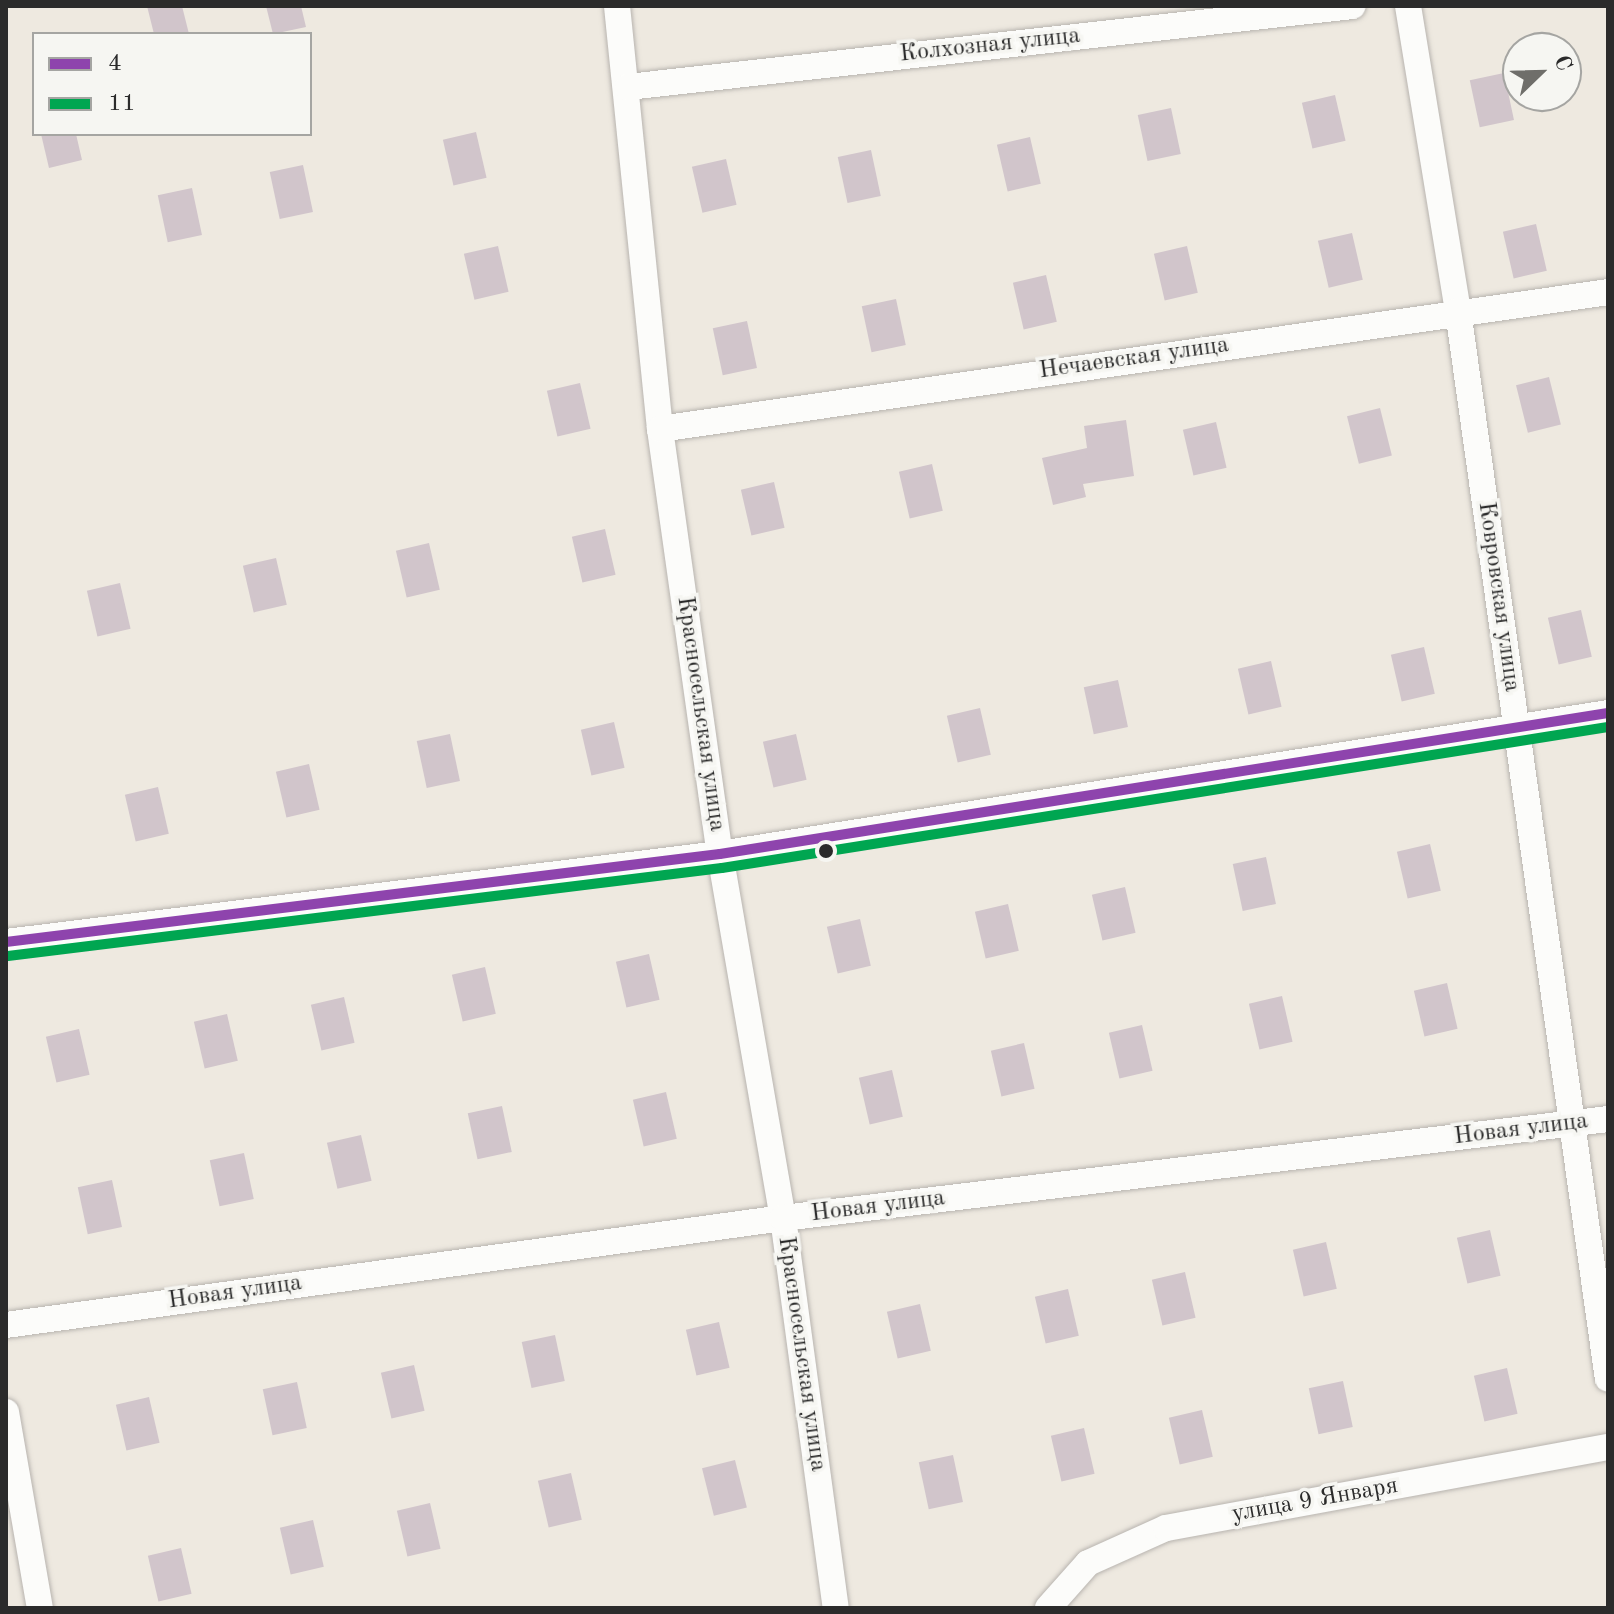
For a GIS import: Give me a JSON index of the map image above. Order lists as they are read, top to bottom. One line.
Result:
{"streets":{"street":["Колхозная улица","Нечаевская улица","Ковровская улица","Красносельская улица","Новая улица","улица 9 Января"]},"crossings":[["Колхозная улица","Красносельская улица"],["Нечаевская улица","Ковровская улица"],["Нечаевская улица","Красносельская улица"],["Ковровская улица","Новая улица"],["Красносельская улица","Новая улица"]],"lines":["transit line 4","transit line 11"],"legend":["4","11"],"north":"top right"}
